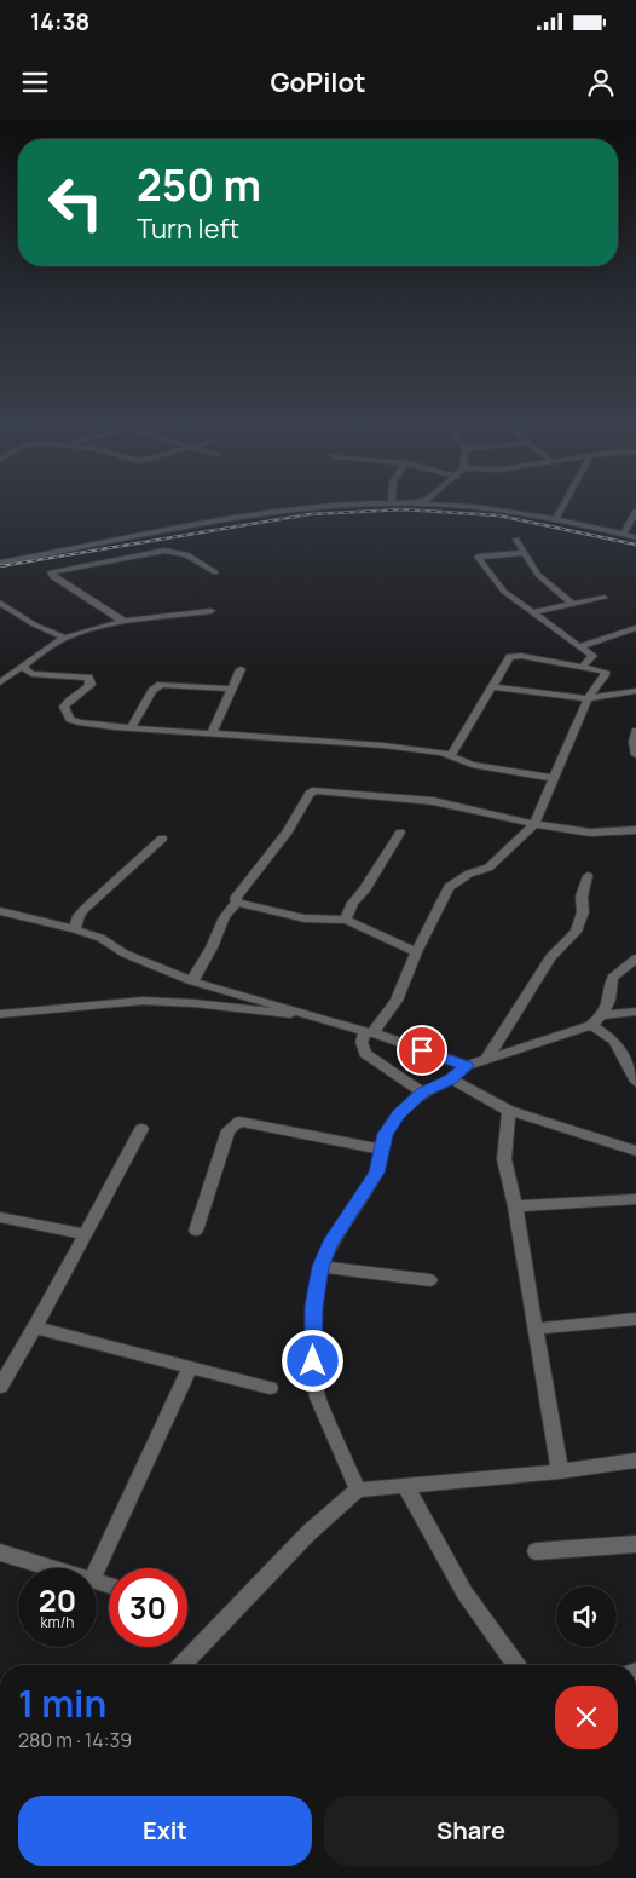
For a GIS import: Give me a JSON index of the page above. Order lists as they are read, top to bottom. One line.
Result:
{"page":{"status":"14:38","header":"GoPilot","turn":["250 m","Turn left"],"speed":"20 km/h","limit":"30","heading":["1 min","280 m · 14:39"],"buttons":["Exit","Share"]}}
